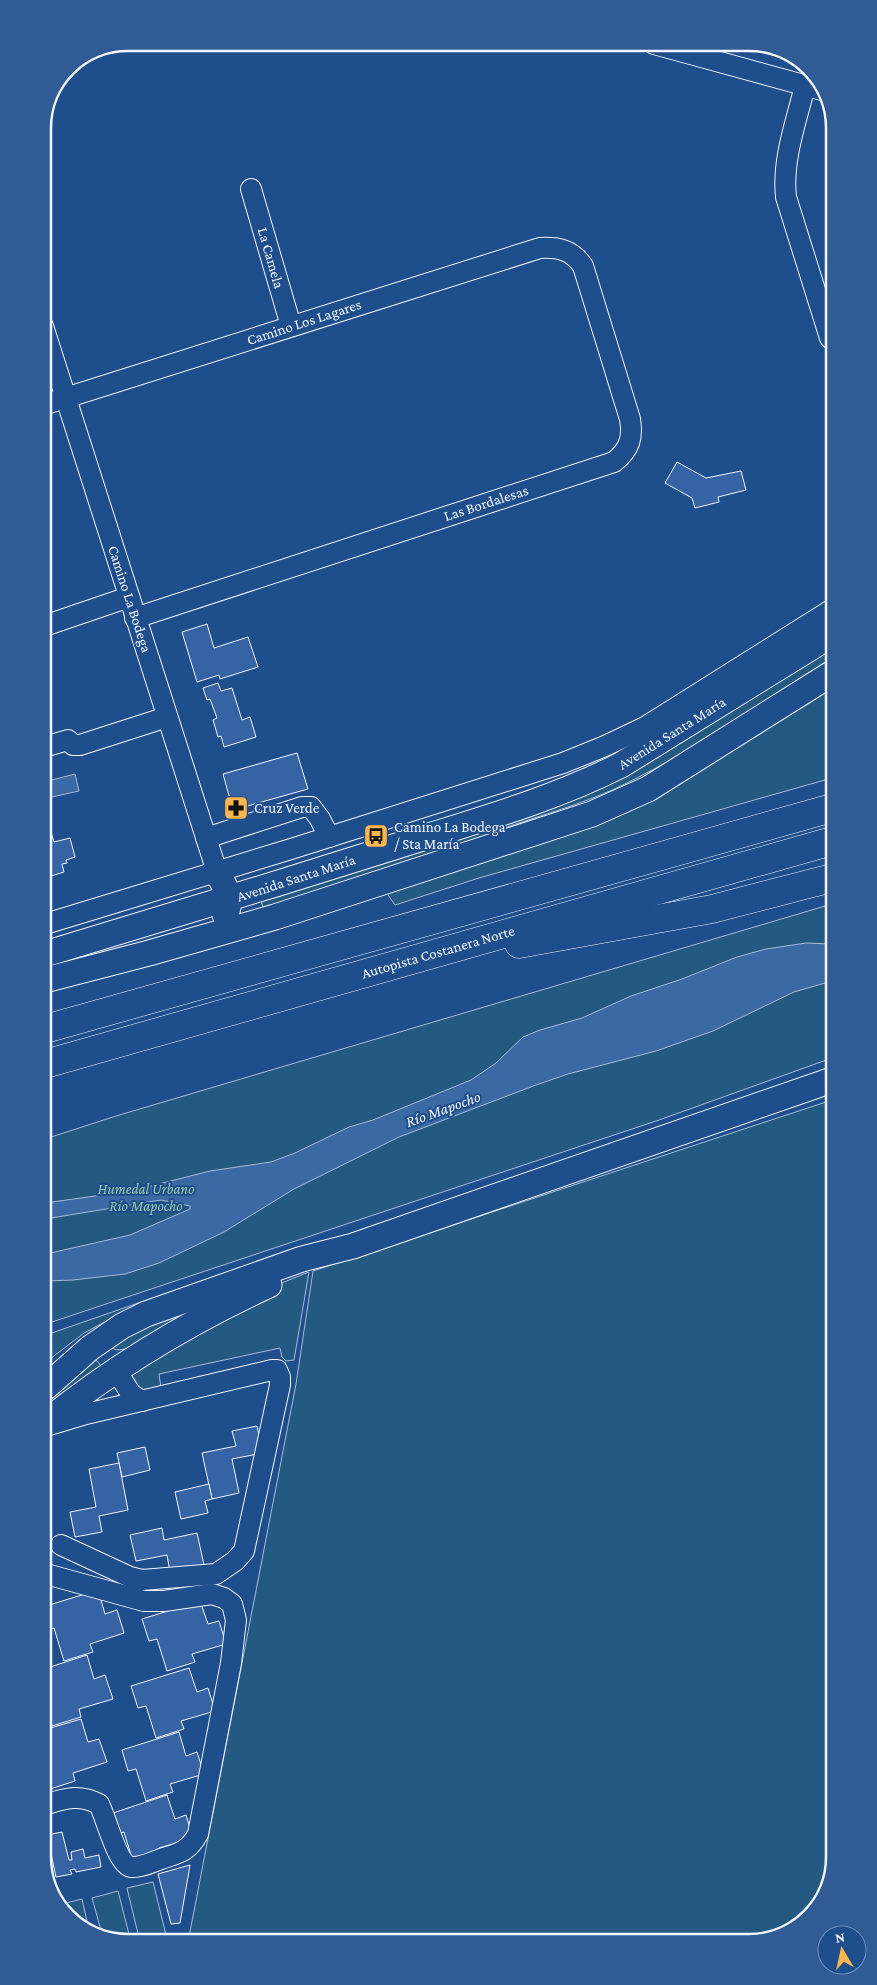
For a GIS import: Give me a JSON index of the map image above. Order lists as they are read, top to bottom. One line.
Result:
{"streets":{"highway":["Autopista Costanera Norte"],"main road":["Avenida Santa María"],"street":["La Camela","Camino Los Lagares","Las Bordalesas","Camino La Bodega"]},"crossings":[["La Camela","Camino Los Lagares"],["Camino Los Lagares","Las Bordalesas"],["Camino Los Lagares","Camino La Bodega"],["Las Bordalesas","Camino La Bodega"],["Camino La Bodega","Avenida Santa María"]],"water":["Río Mapocho"],"parks":["Humedal Urbano Río Mapocho"],"places":{"pharmacy":["Cruz Verde"],"bus stop":["Camino La Bodega / Sta María"]},"north":"top"}
